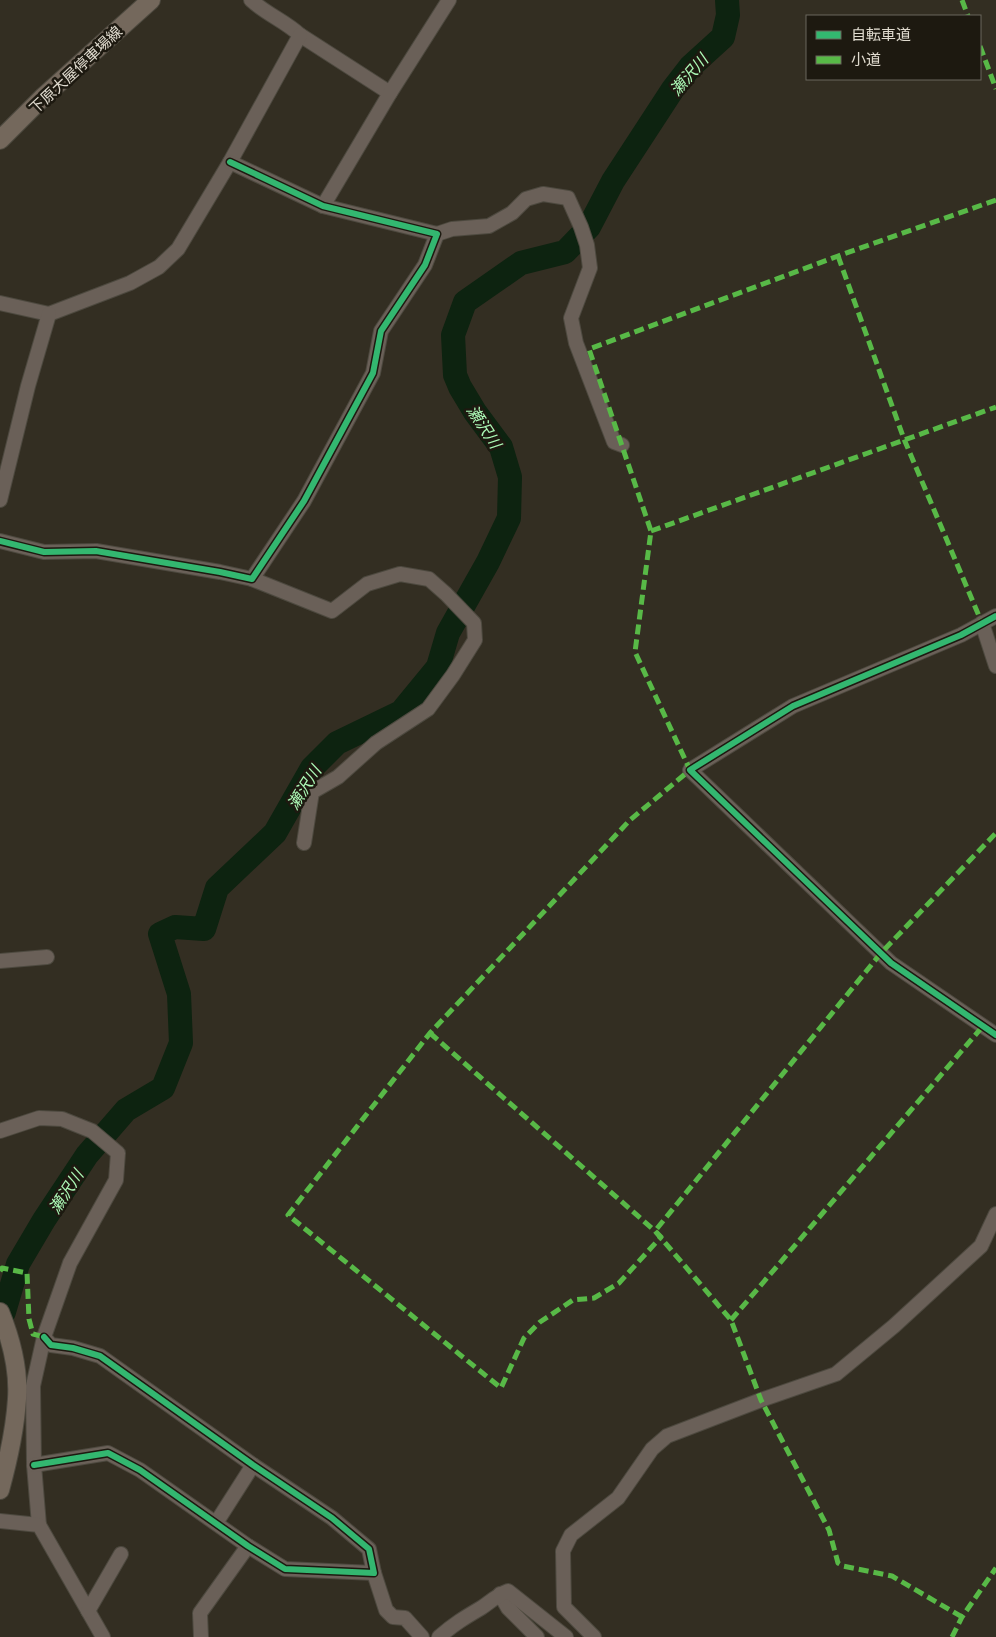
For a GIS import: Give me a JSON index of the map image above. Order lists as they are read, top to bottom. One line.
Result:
{"streets":{"main road":["下原大屋停車場線"]},"water":["瀬沢川"],"legend":["自転車道","小道"]}
